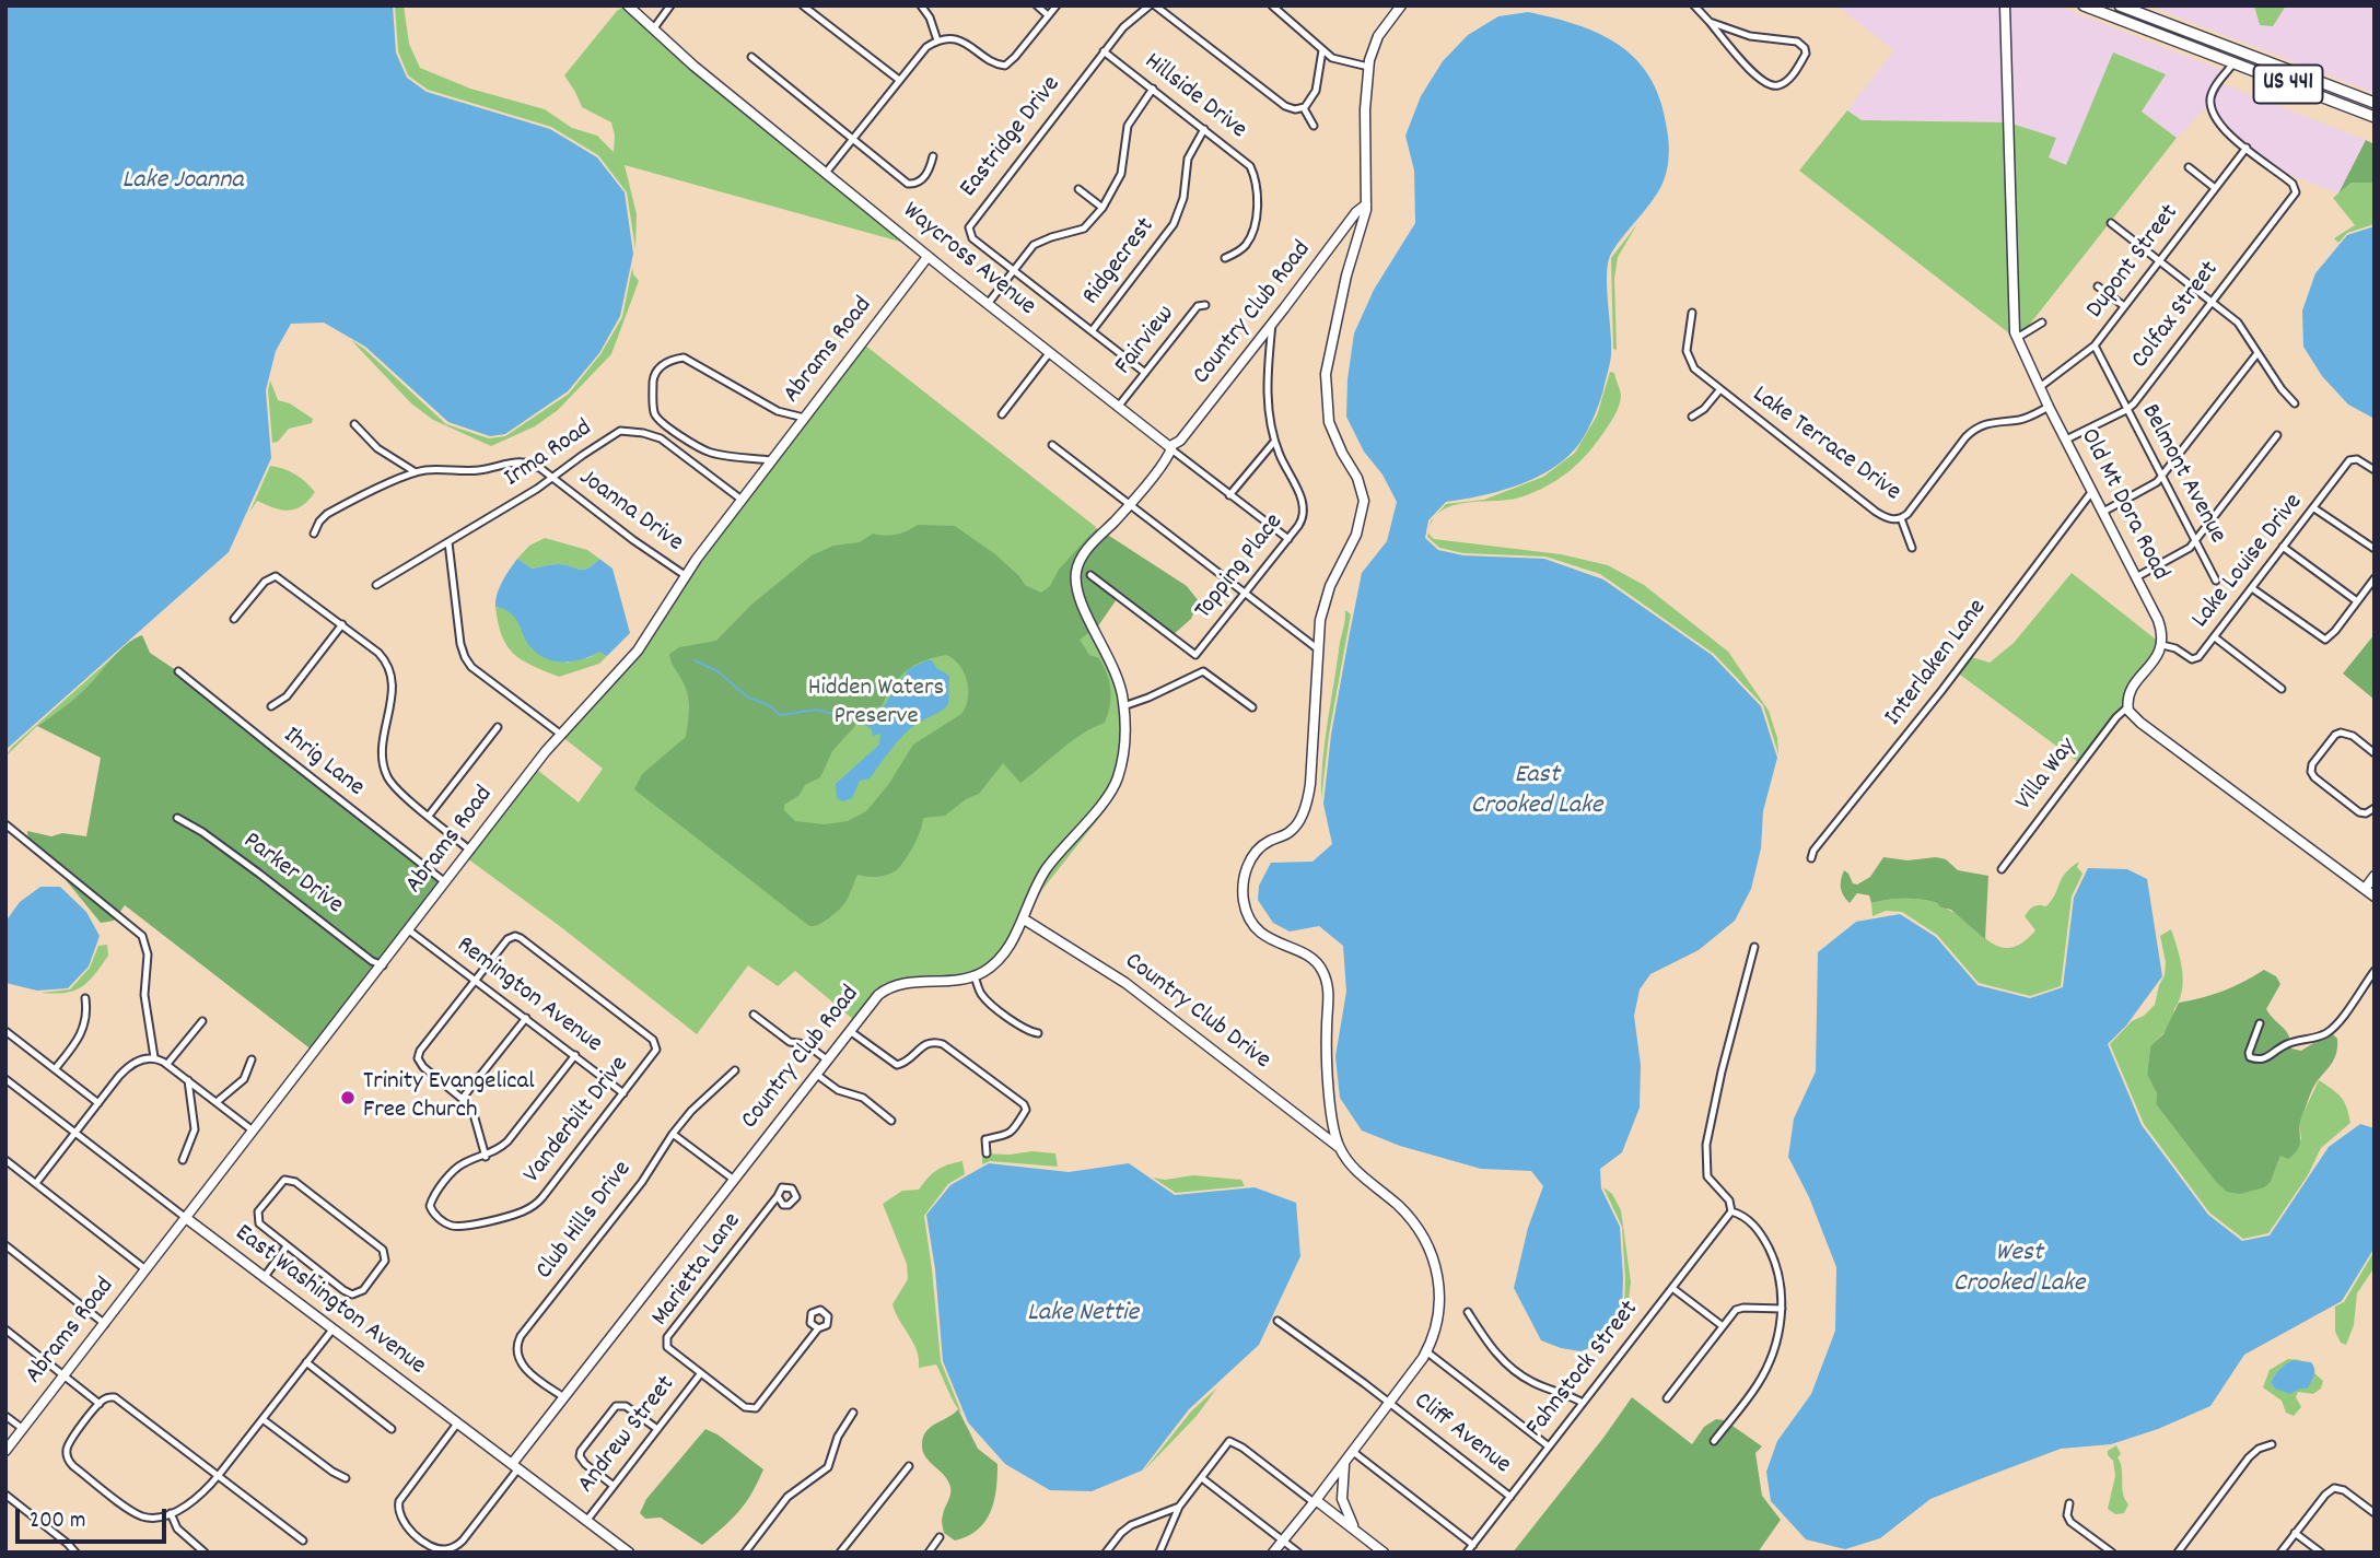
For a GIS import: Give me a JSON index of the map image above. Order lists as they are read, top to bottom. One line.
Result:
{"streets":{"main road":["US 441"],"street":["Hillside Drive","Eastridge Drive","Waycross Avenue","Ridgecrest","Dupont Street","Country Club Road","Colfax Street","Fairview","Abrams Road","Lake Terrace Drive","Irma Road","Belmont Avenue","Old Mt Dora Road","Joanna Drive","Lake Louise Drive","Topping Place","Interlaken Lane","Ihrig Lane","Villa Way","Parker Drive","Remington Avenue","Country Club Drive","Vanderbilt Drive","Club Hills Drive","Marietta Lane","East Washington Avenue","Fahnstock Street","Cliff Avenue","Andrew Street"]},"crossings":[["Hillside Drive","Eastridge Drive"],["Hillside Drive","Ridgecrest"],["Eastridge Drive","Ridgecrest"],["Eastridge Drive","Fairview"],["Waycross Avenue","Country Club Road"],["Waycross Avenue","Fairview"],["Waycross Avenue","Abrams Road"],["Waycross Avenue","Topping Place"],["Dupont Street","Colfax Street"],["Dupont Street","Belmont Avenue"],["Dupont Street","Old Mt Dora Road"],["Country Club Road","Topping Place"],["Country Club Road","Country Club Drive"],["Country Club Road","Club Hills Drive"],["Country Club Road","East Washington Avenue"],["Colfax Street","Belmont Avenue"],["Colfax Street","Old Mt Dora Road"],["Abrams Road","Irma Road"],["Abrams Road","Joanna Drive"],["Abrams Road","Ihrig Lane"],["Abrams Road","Parker Drive"],["Abrams Road","Remington Avenue"],["Abrams Road","East Washington Avenue"],["Lake Terrace Drive","Old Mt Dora Road"],["Irma Road","Joanna Drive"],["Old Mt Dora Road","Lake Louise Drive"],["Old Mt Dora Road","Interlaken Lane"],["Remington Avenue","Vanderbilt Drive"],["Country Club Drive","Cliff Avenue"],["Marietta Lane","Andrew Street"],["East Washington Avenue","Andrew Street"],["Fahnstock Street","Cliff Avenue"]],"water":["Lake Joanna","East Crooked Lake","West Crooked Lake","Lake Nettie"],"parks":["Hidden Waters Preserve"],"places":["Trinity Evangelical Free Church"],"scale_bar":"200 m"}
